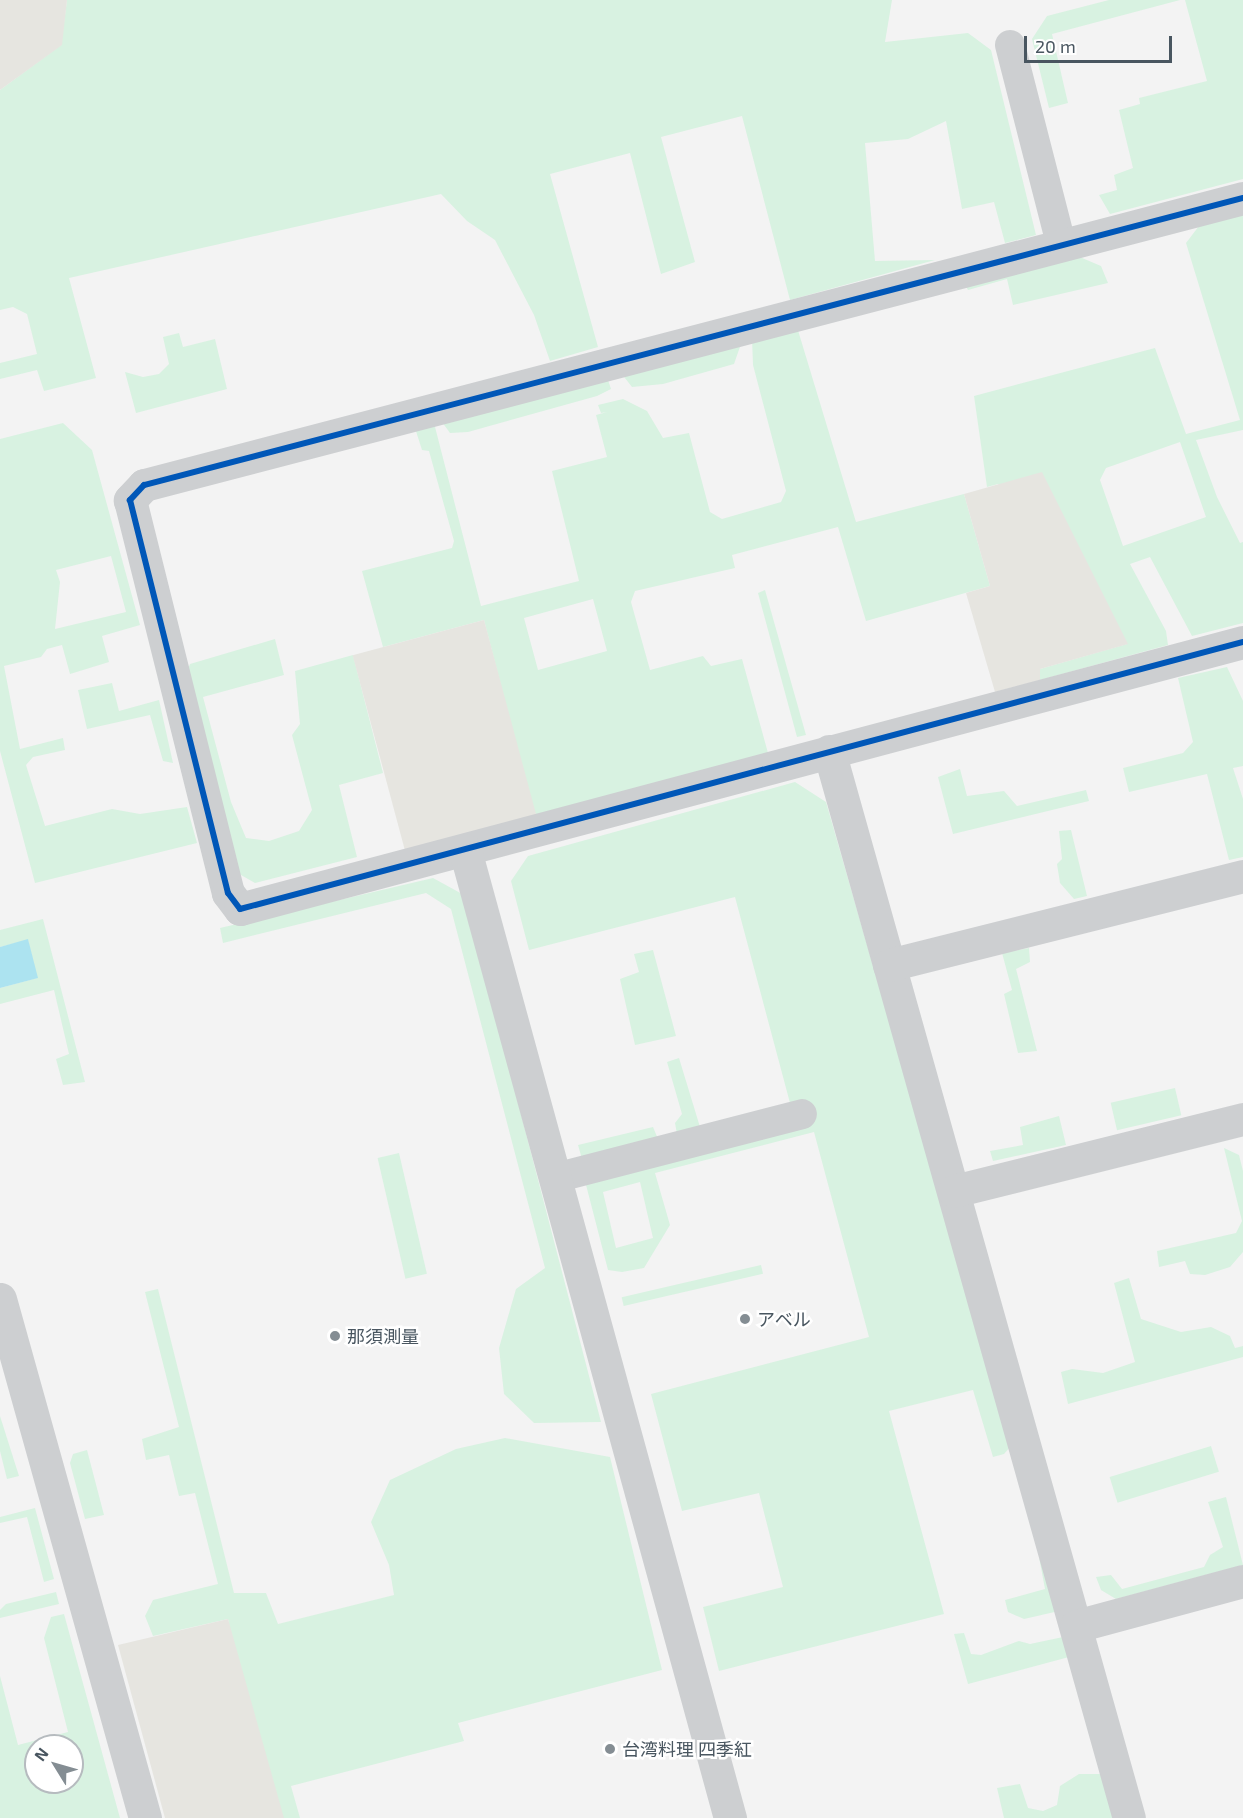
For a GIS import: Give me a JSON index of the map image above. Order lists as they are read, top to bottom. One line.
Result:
{"places":["アベル","那須測量","台湾料理 四季紅"],"scale_bar":"20 m","north":"top left"}
